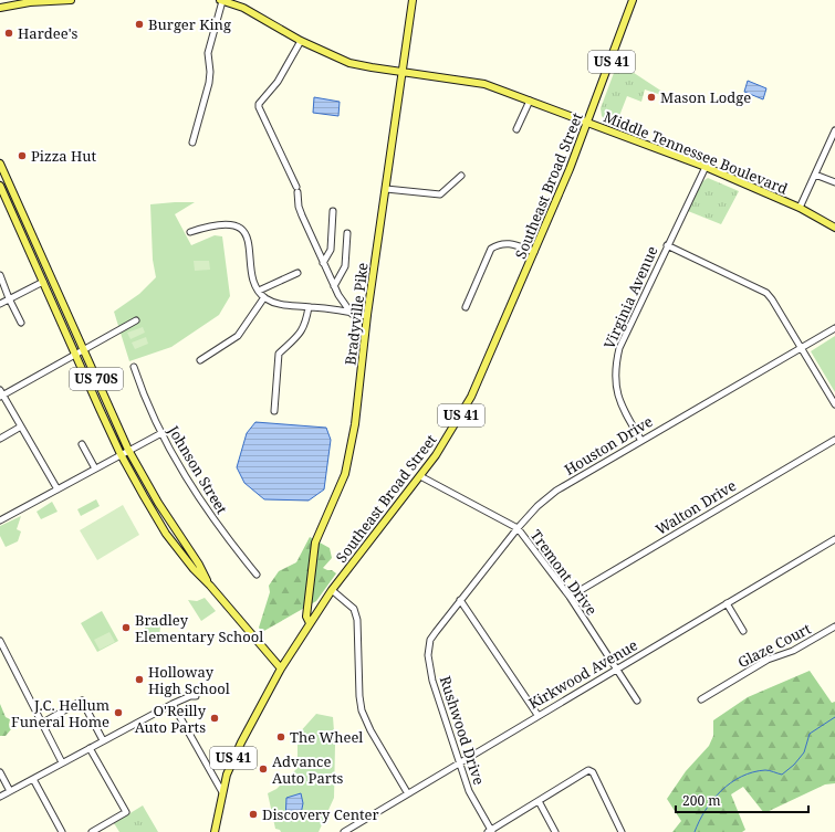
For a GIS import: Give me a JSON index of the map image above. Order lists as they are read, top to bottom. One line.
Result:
{"streets":{"main road":["US 41","Middle Tennessee Boulevard","Southeast Broad Street","Bradyville Pike","US 70S"],"street":["Virginia Avenue","Houston Drive","Johnson Street","Walton Drive","Tremont Drive","Glaze Court","Kirkwood Avenue","Rushwood Drive"]},"crossings":[["Middle Tennessee Boulevard","Southeast Broad Street"],["Middle Tennessee Boulevard","Virginia Avenue"],["Middle Tennessee Boulevard","Bradyville Pike"],["Southeast Broad Street","Bradyville Pike"],["Southeast Broad Street","US 70S"],["Southeast Broad Street","Tremont Drive"],["Virginia Avenue","Houston Drive"],["Houston Drive","Tremont Drive"],["Houston Drive","Rushwood Drive"],["Walton Drive","Tremont Drive"],["Tremont Drive","Kirkwood Avenue"],["Kirkwood Avenue","Rushwood Drive"]],"places":["Burger King","Hardee's","Mason Lodge","Pizza Hut","Bradley Elementary School","Holloway High School","J.C. Hellum Funeral Home","O'Reilly Auto Parts","The Wheel","Advance Auto Parts","Discovery Center"],"scale_bar":"200 m"}
